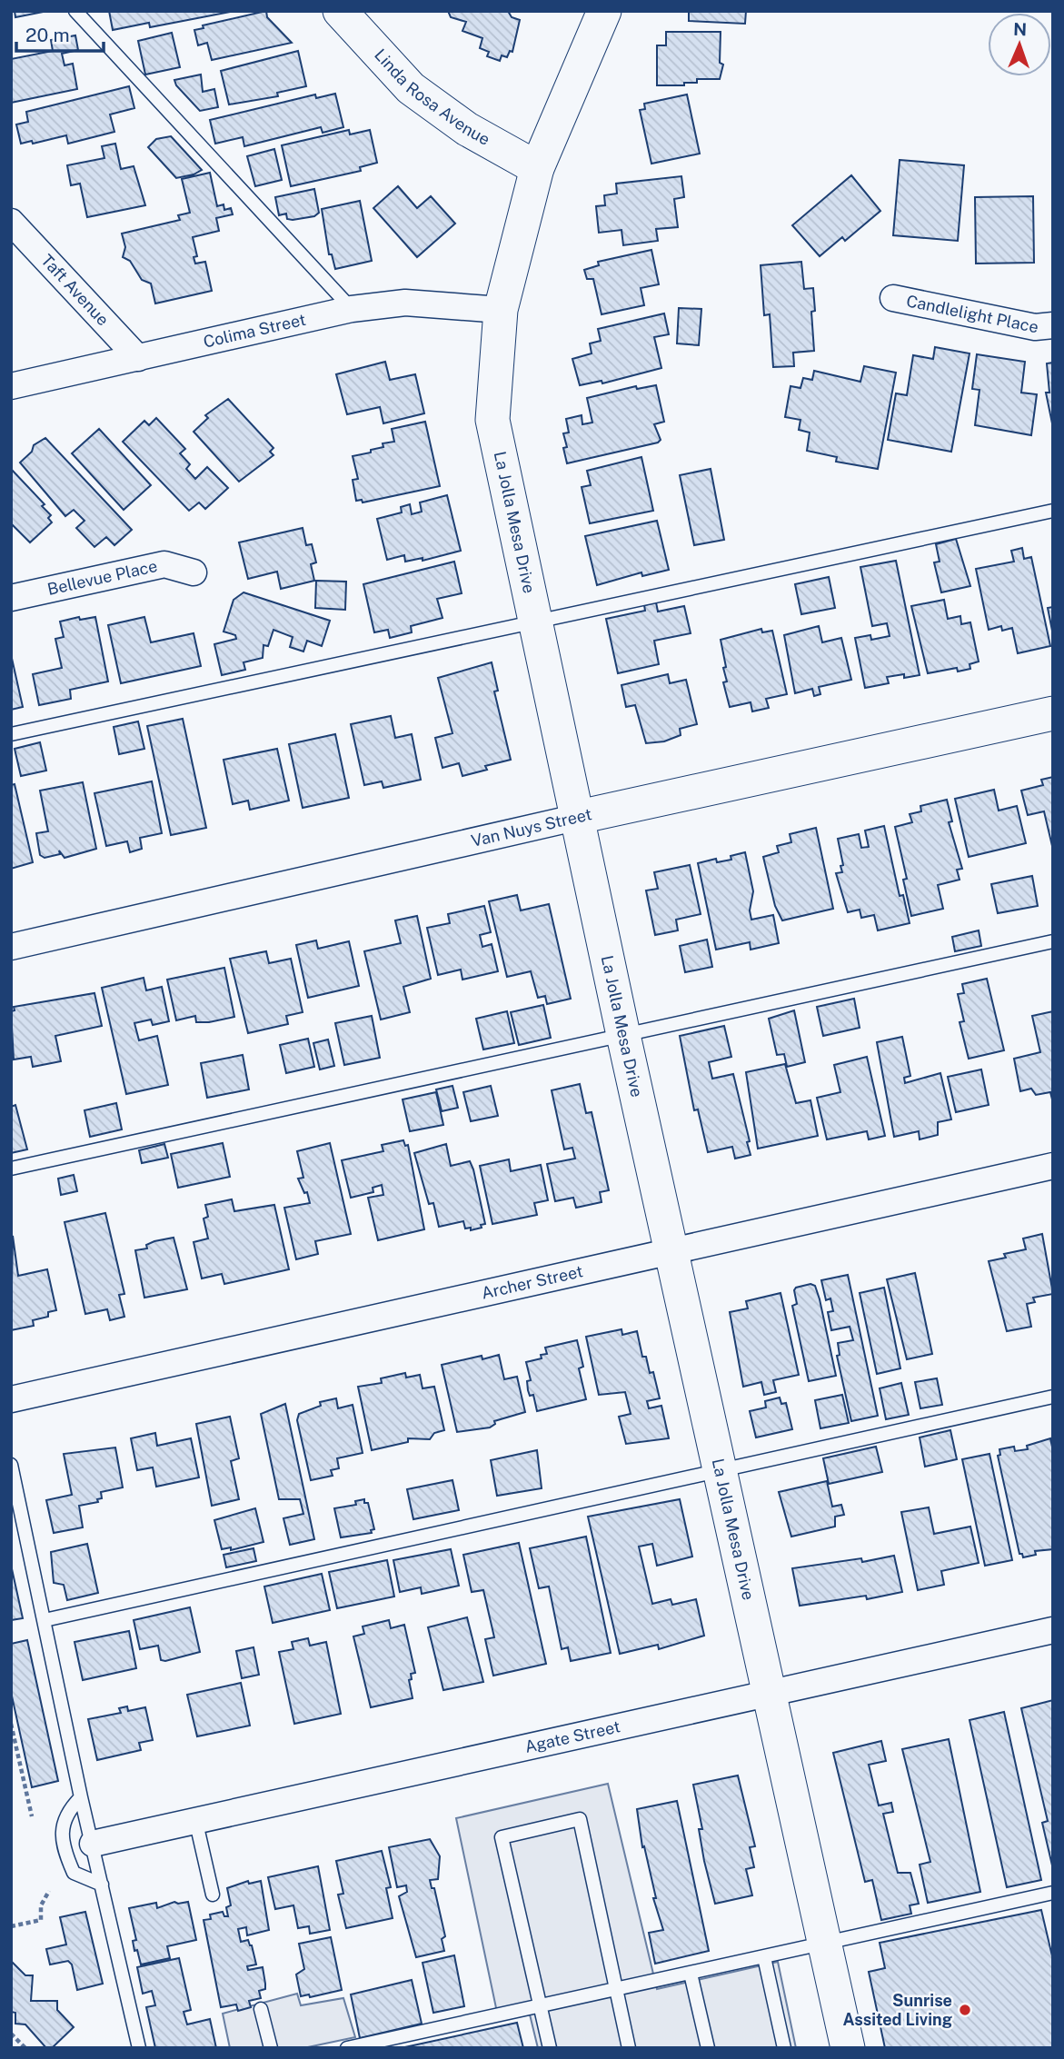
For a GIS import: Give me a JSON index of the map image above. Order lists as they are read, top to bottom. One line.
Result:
{"streets":{"street":["Linda Rosa Avenue","Taft Avenue","Candlelight Place","Colima Street","La Jolla Mesa Drive","Bellevue Place","Van Nuys Street","Archer Street","Agate Street"]},"crossings":[["Linda Rosa Avenue","La Jolla Mesa Drive"],["Taft Avenue","Colima Street"],["Colima Street","La Jolla Mesa Drive"],["La Jolla Mesa Drive","Van Nuys Street"],["La Jolla Mesa Drive","Archer Street"],["La Jolla Mesa Drive","Agate Street"]],"places":["Sunrise Assited Living"],"scale_bar":"20 m","north":"top"}
